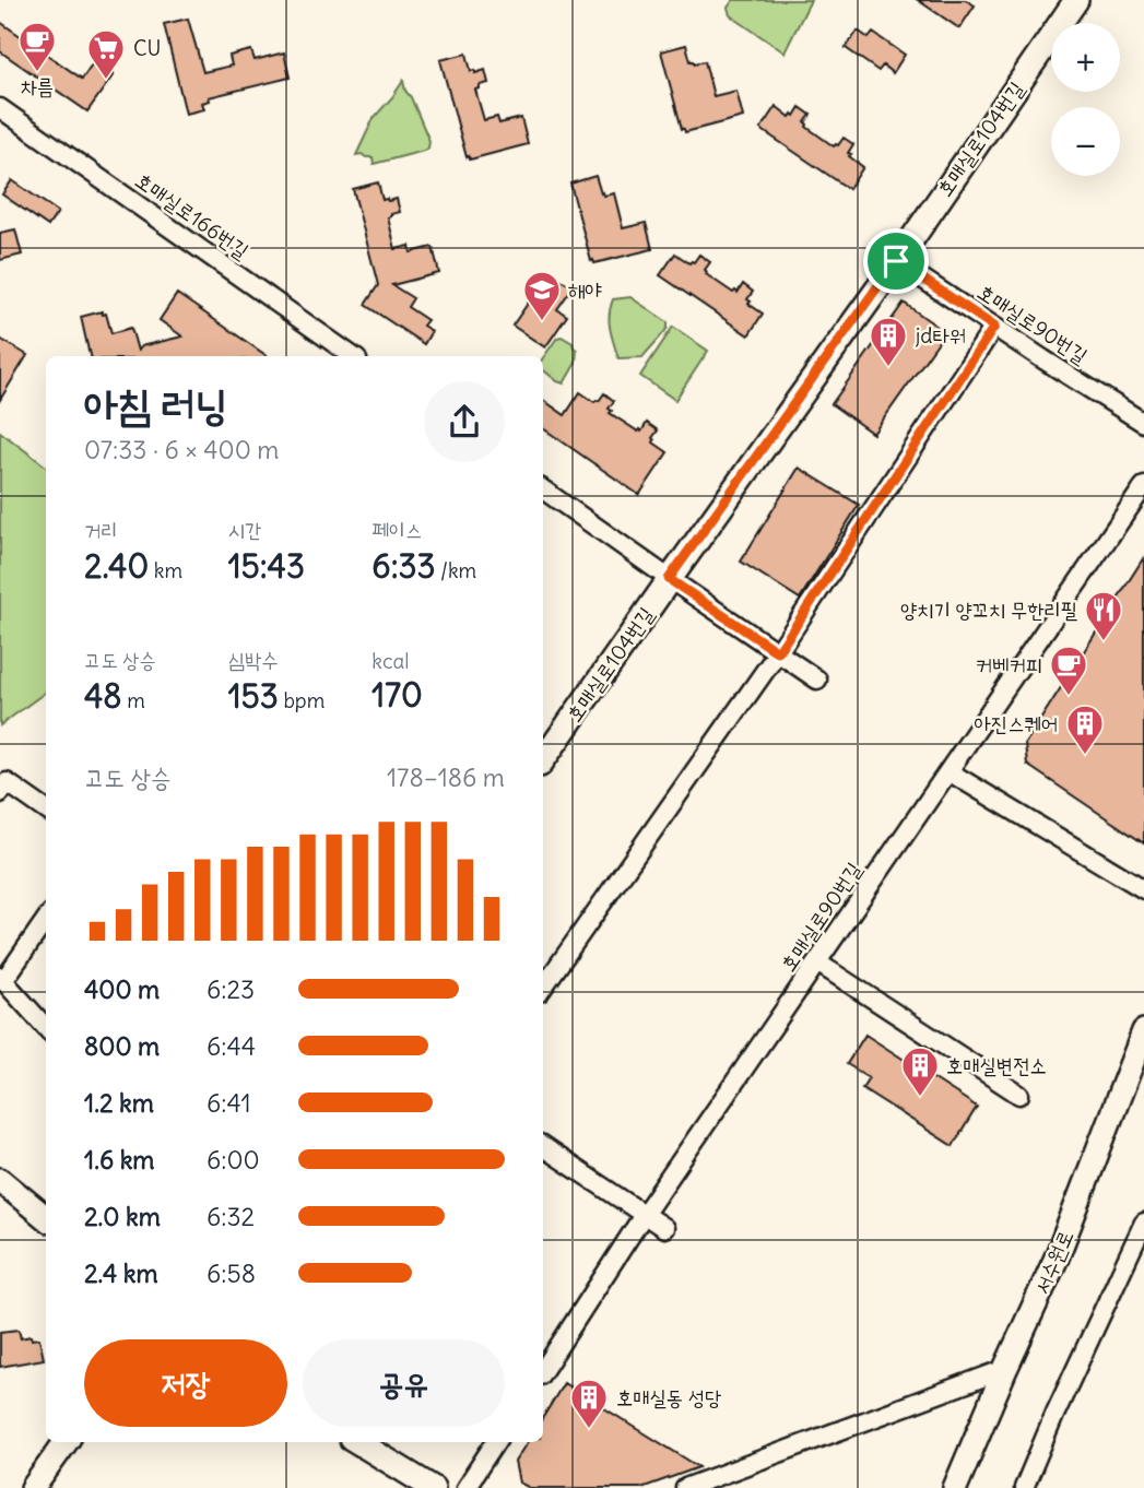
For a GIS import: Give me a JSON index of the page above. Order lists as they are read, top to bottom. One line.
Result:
{"streets":{"street":["호매실로104번길","호매실로166번길","호매실로90번길","서수원로"]},"crossings":[["호매실로104번길","호매실로90번길"]],"places":{"cafe":["차름","커베커피"],"supermarket":["CU"],"school or university":["해야"],"building":["jd타워","아진스퀘어","호매실변전소","호매실동 성당"],"restaurant":["양치기 양꼬치 무한리필"]},"page":{"map_buttons":["+","−"],"heading":["아침 러닝","07:33 · 6 × 400 m"],"stats":[["거리","2.40 km"],["시간","15:43"],["페이스","6:33 /km"],["고도 상승","48 m"],["심박수","153 bpm"],["kcal","170"]],"chart":["고도 상승","178–186 m"],"list":[{"name":"400 m","note":"6:23"},{"name":"800 m","note":"6:44"},{"name":"1.2 km","note":"6:41"},{"name":"1.6 km","note":"6:00"},{"name":"2.0 km","note":"6:32"},{"name":"2.4 km","note":"6:58"}],"buttons":["저장","공유"]}}
